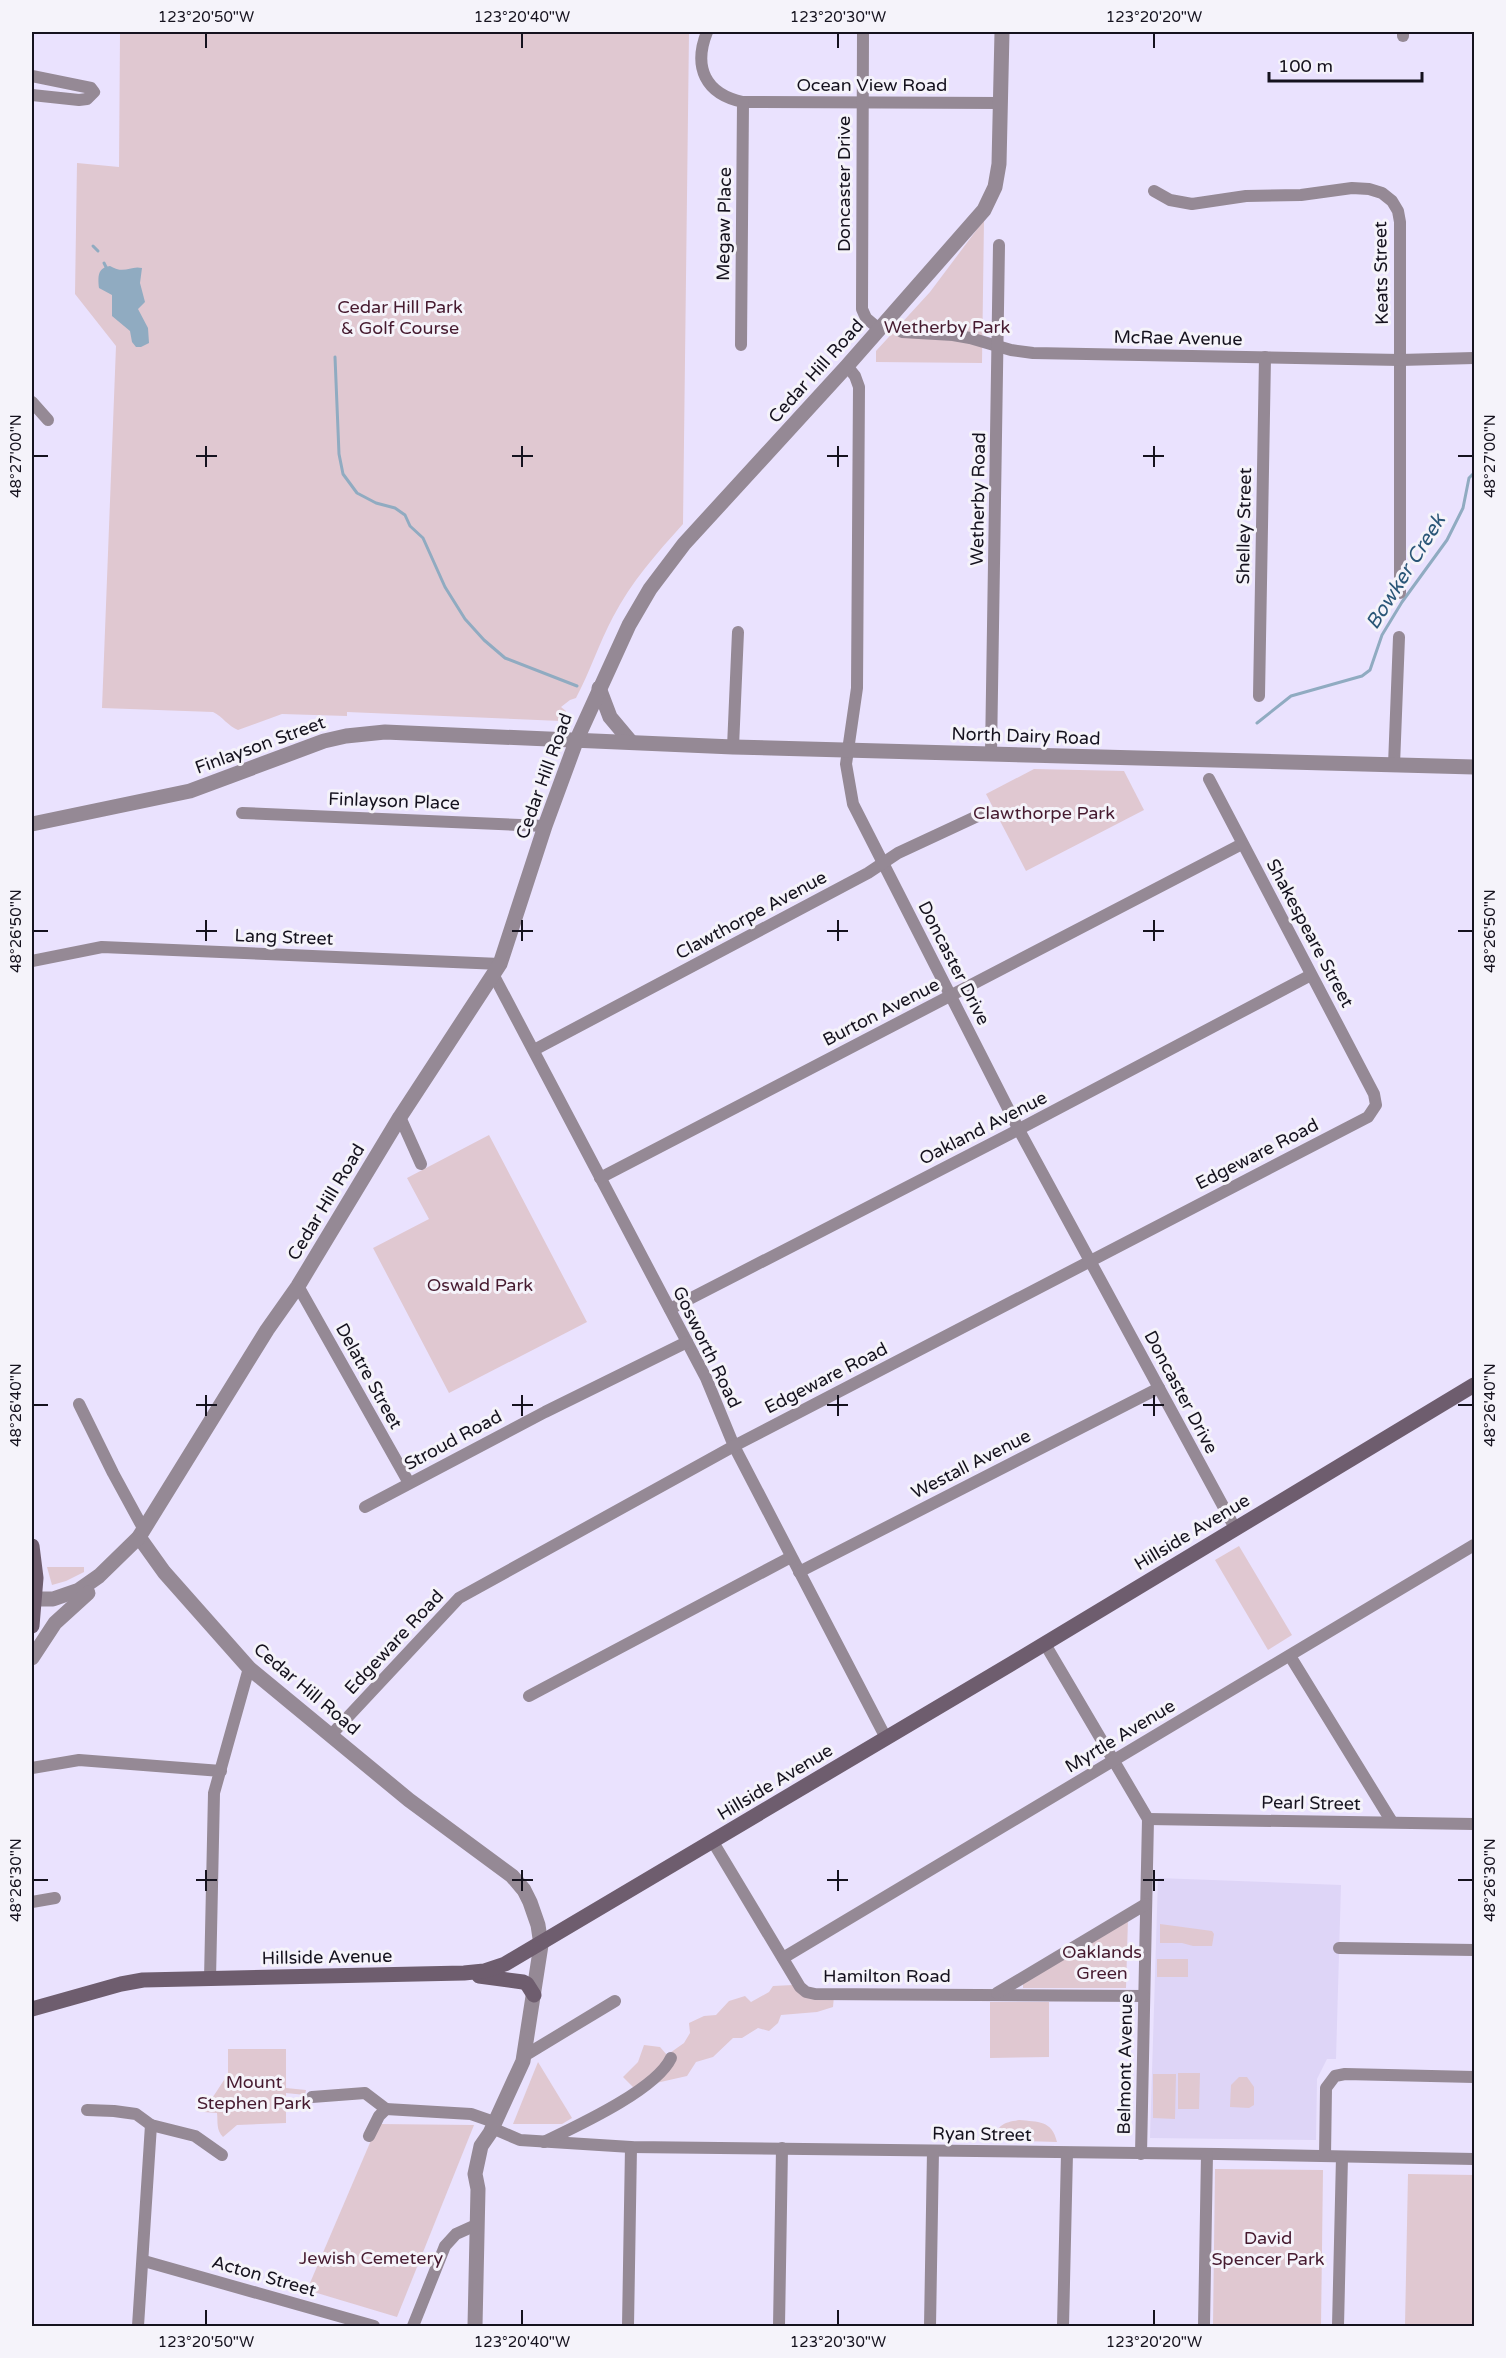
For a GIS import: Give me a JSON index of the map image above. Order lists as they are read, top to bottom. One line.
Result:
{"streets":{"main road":["Hillside Avenue"],"street":["Ocean View Road","Doncaster Drive","Megaw Place","Keats Street","McRae Avenue","Cedar Hill Road","Wetherby Road","Shelley Street","North Dairy Road","Finlayson Street","Finlayson Place","Clawthorpe Avenue","Shakespeare Street","Lang Street","Burton Avenue","Oakland Avenue","Edgeware Road","Gosworth Road","Delatre Street","Stroud Road","Westall Avenue","Myrtle Avenue","Pearl Street","Hamilton Road","Belmont Avenue","Ryan Street","Acton Street"]},"crossings":[["Ocean View Road","Doncaster Drive"],["Ocean View Road","Megaw Place"],["Ocean View Road","Cedar Hill Road"],["Doncaster Drive","McRae Avenue"],["Doncaster Drive","Cedar Hill Road"],["Doncaster Drive","North Dairy Road"],["Doncaster Drive","Clawthorpe Avenue"],["Doncaster Drive","Burton Avenue"],["Doncaster Drive","Oakland Avenue"],["Doncaster Drive","Edgeware Road"],["Doncaster Drive","Westall Avenue"],["Doncaster Drive","Hillside Avenue"],["Keats Street","McRae Avenue"],["McRae Avenue","Cedar Hill Road"],["McRae Avenue","Wetherby Road"],["McRae Avenue","Shelley Street"],["Cedar Hill Road","North Dairy Road"],["Cedar Hill Road","Finlayson Street"],["Cedar Hill Road","Finlayson Place"],["Cedar Hill Road","Lang Street"],["Cedar Hill Road","Edgeware Road"],["Cedar Hill Road","Gosworth Road"],["Cedar Hill Road","Delatre Street"],["Cedar Hill Road","Hillside Avenue"],["Cedar Hill Road","Ryan Street"],["Wetherby Road","North Dairy Road"],["North Dairy Road","Finlayson Street"],["Clawthorpe Avenue","Gosworth Road"],["Shakespeare Street","Burton Avenue"],["Shakespeare Street","Oakland Avenue"],["Shakespeare Street","Edgeware Road"],["Lang Street","Gosworth Road"],["Burton Avenue","Gosworth Road"],["Oakland Avenue","Gosworth Road"],["Edgeware Road","Gosworth Road"],["Gosworth Road","Stroud Road"],["Gosworth Road","Westall Avenue"],["Gosworth Road","Hillside Avenue"],["Delatre Street","Stroud Road"],["Hillside Avenue","Hamilton Road"],["Myrtle Avenue","Hamilton Road"],["Pearl Street","Belmont Avenue"],["Hamilton Road","Belmont Avenue"],["Belmont Avenue","Ryan Street"]],"water":["Bowker Creek"],"parks":["Cedar Hill Park & Golf Course","Wetherby Park","Clawthorpe Park","Oswald Park","Oaklands Green","Mount Stephen Park","David Spencer Park","Jewish Cemetery"],"scale_bar":"100 m","coordinates":["123°20'50\"W","123°20'40\"W","123°20'30\"W","123°20'20\"W","48°27'00\"N","48°26'50\"N","48°26'40\"N","48°26'30\"N"]}
